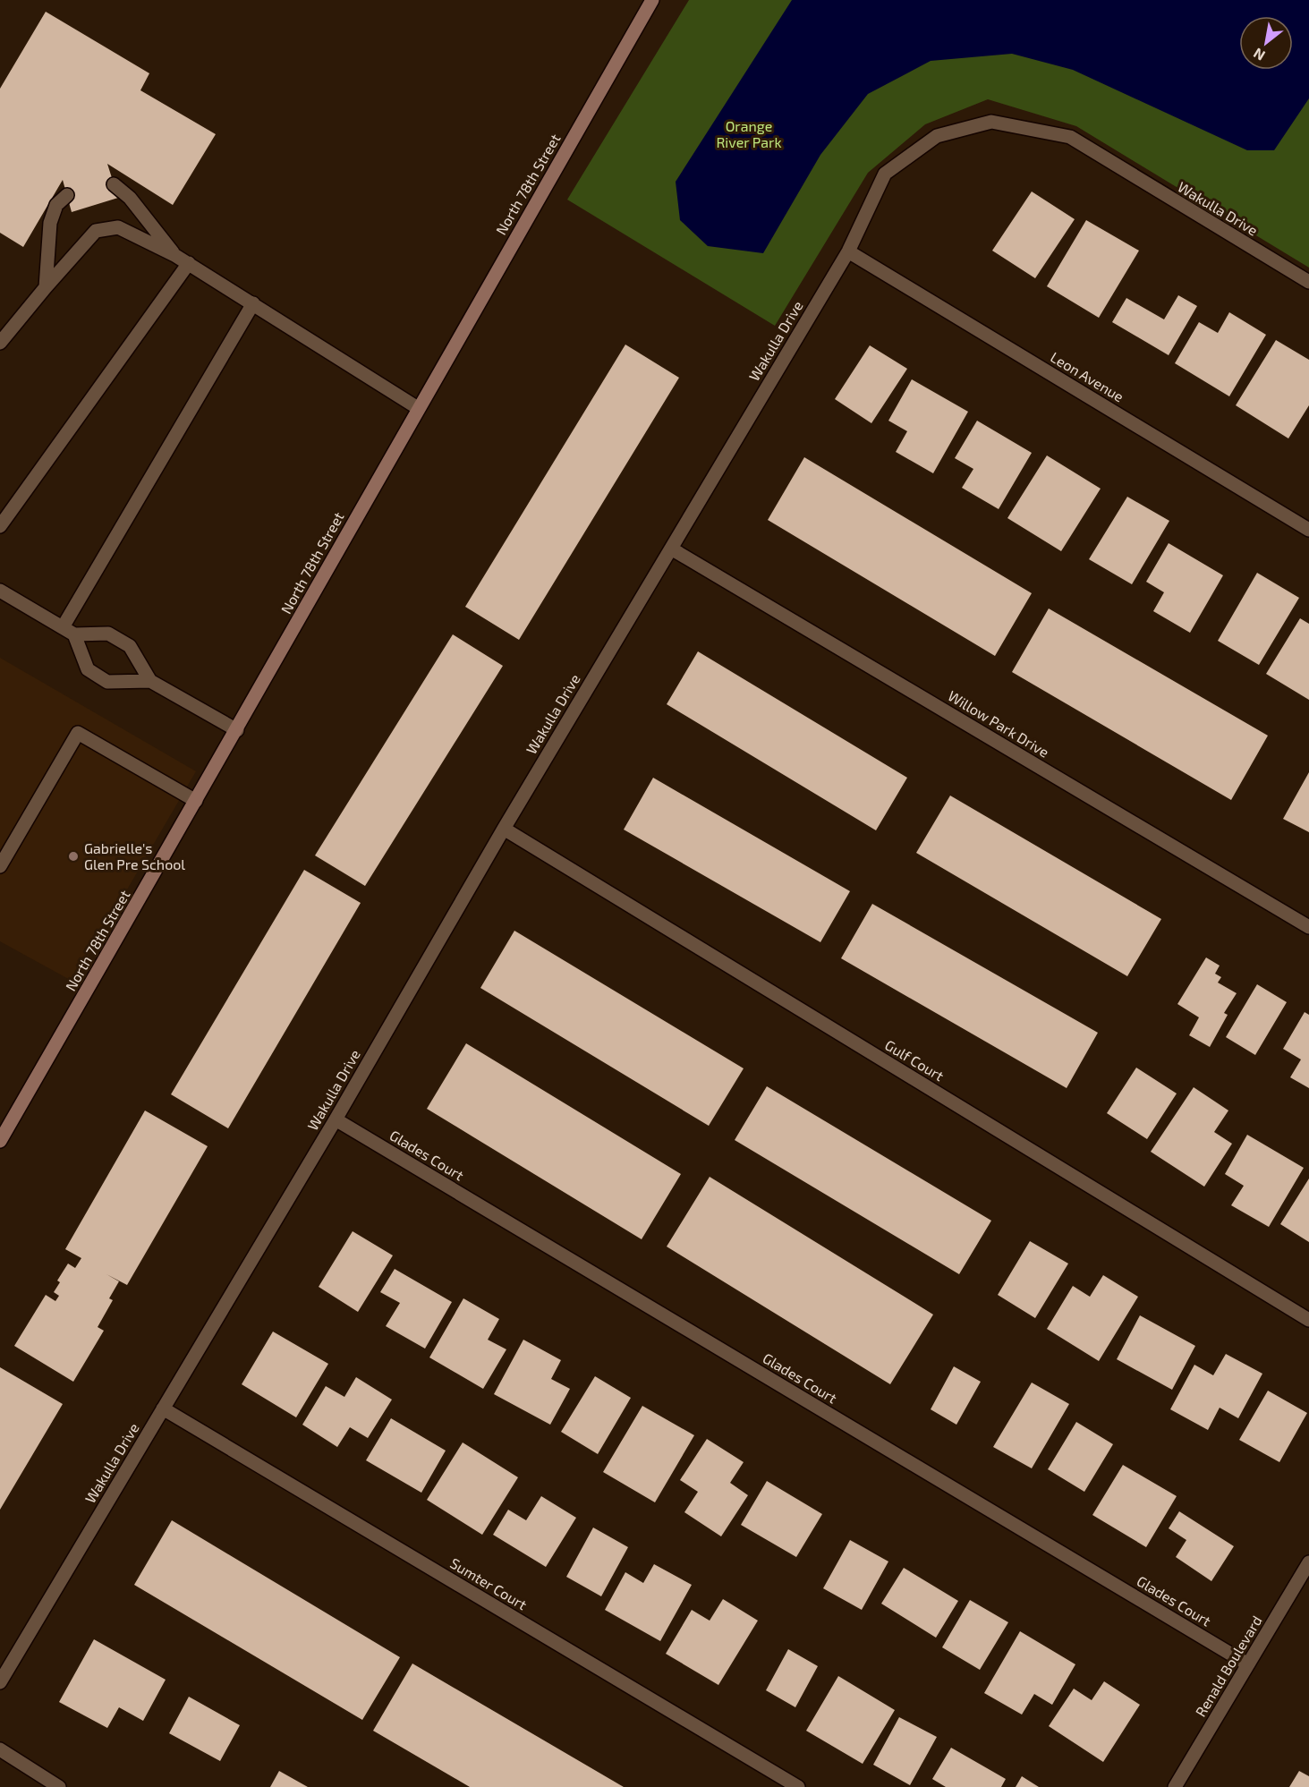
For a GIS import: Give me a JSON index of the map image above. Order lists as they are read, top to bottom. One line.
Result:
{"streets":{"street":["North 78th Street","Wakulla Drive","Leon Avenue","Willow Park Drive","Gulf Court","Glades Court","Sumter Court","Renald Boulevard"]},"crossings":[["Wakulla Drive","Leon Avenue"],["Wakulla Drive","Willow Park Drive"],["Wakulla Drive","Gulf Court"],["Wakulla Drive","Glades Court"],["Wakulla Drive","Sumter Court"],["Glades Court","Renald Boulevard"]],"parks":["Orange River Park"],"places":["Gabrielle's Glen Pre School"],"north":"bottom left"}
